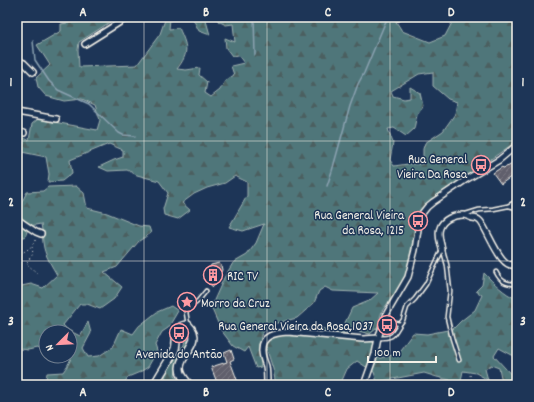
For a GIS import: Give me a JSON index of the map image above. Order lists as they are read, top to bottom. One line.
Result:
{"places":{"bus stop":["Rua General Vieira Da Rosa","Rua General Vieira da Rosa, 1215","Rua General Vieira da Rosa,1037","Avenida do Antão"],"building":["RIC TV"],"place":["Morro da Cruz"]},"scale_bar":"100 m","north":"bottom left","grid":{"columns":["A","B","C","D"],"rows":["1","2","3"]}}
